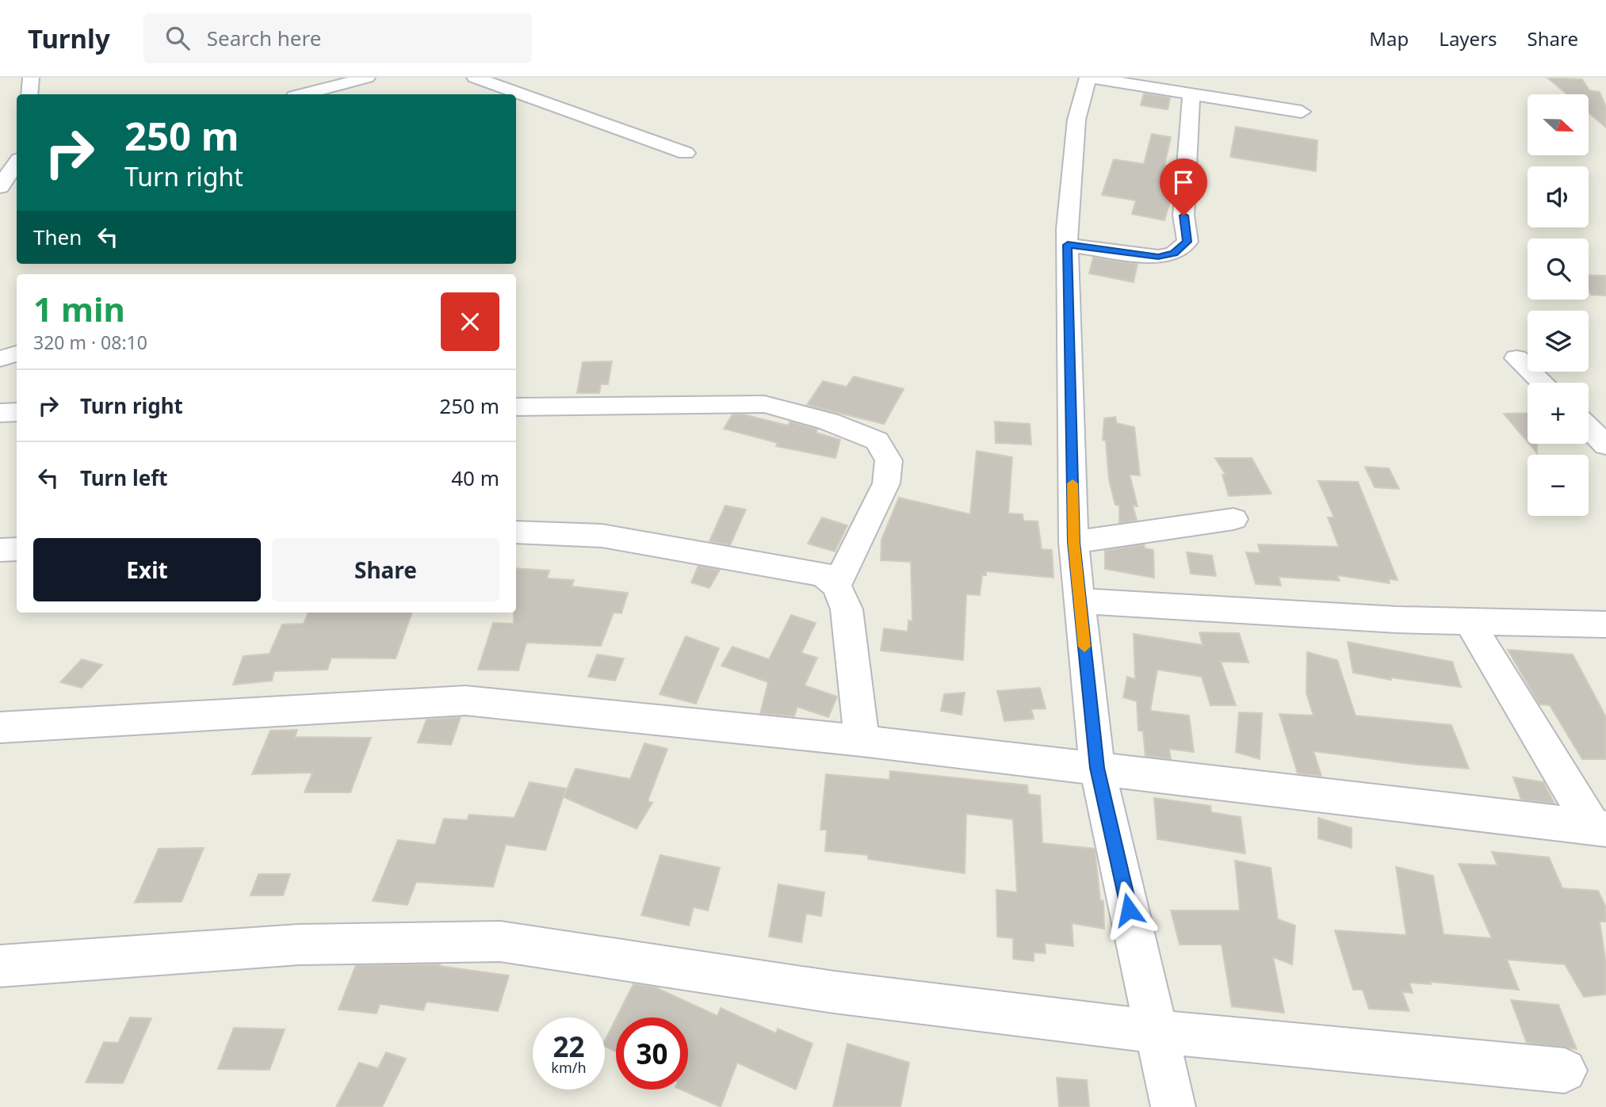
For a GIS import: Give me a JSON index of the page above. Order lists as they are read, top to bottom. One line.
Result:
{"north":"right","page":{"header":"Turnly","search":"Search here","nav":["Map","Layers","Share"],"map_buttons":["+","−"],"turn":["250 m","Turn right"],"then":"Then","heading":["1 min","320 m · 08:10"],"list":[{"name":"Turn right","value":"250 m"},{"name":"Turn left","value":"40 m"}],"buttons":["Exit","Share"],"speed":"22 km/h","limit":"30"}}
